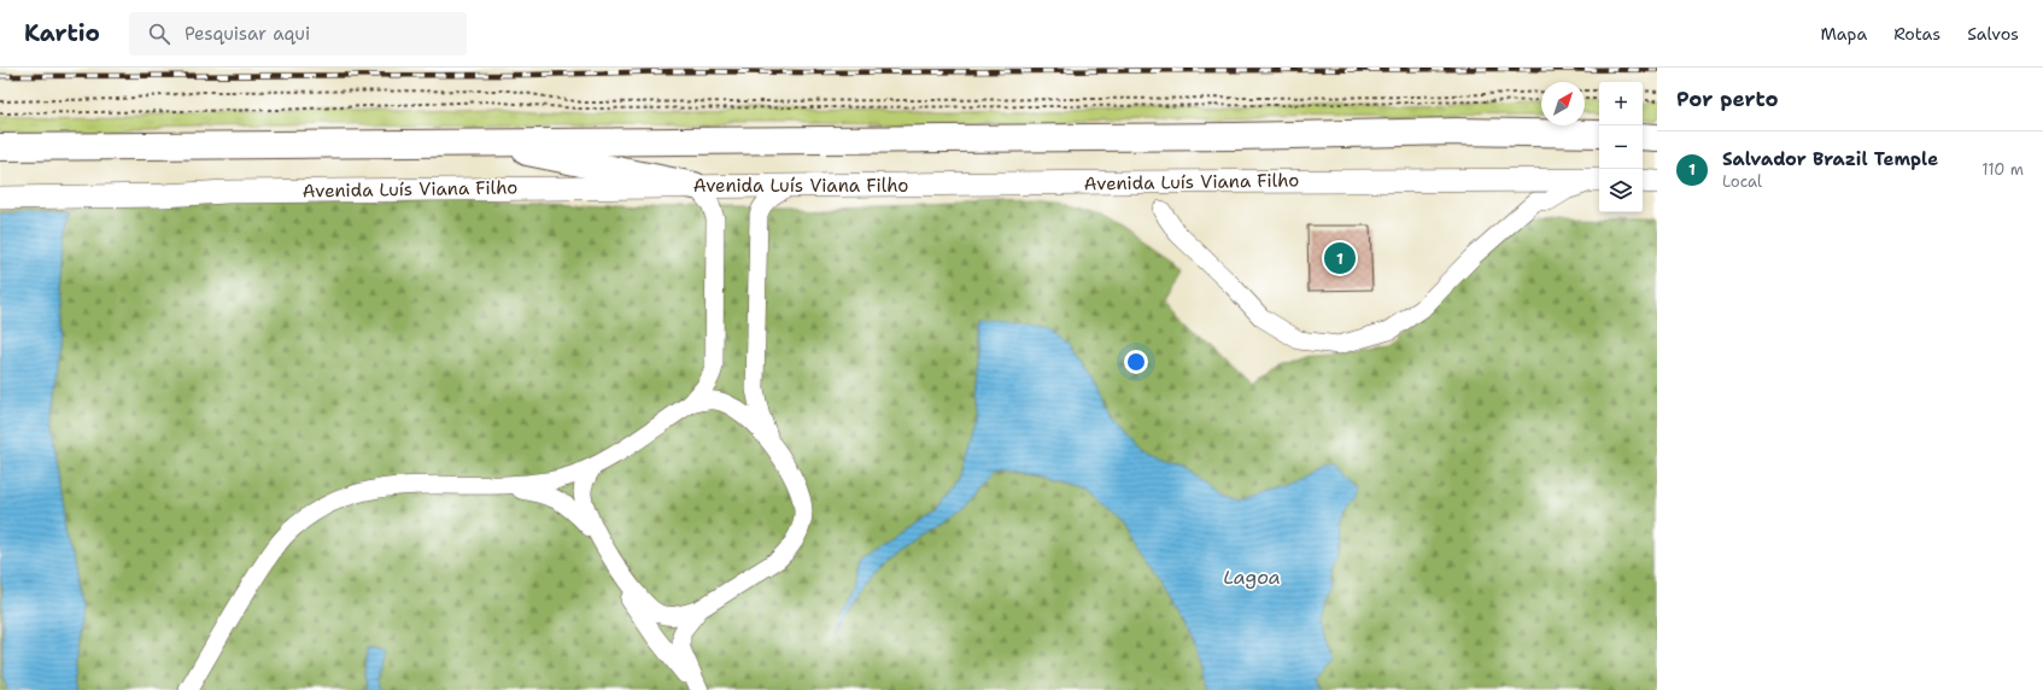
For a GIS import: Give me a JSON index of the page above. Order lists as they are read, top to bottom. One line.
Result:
{"streets":{"main road":["Avenida Luís Viana Filho"]},"water":["Lagoa"],"north":"top right","page":{"header":"Kartio","search":"Pesquisar aqui","nav":["Mapa","Rotas","Salvos"],"heading":"Por perto","map_buttons":["+","−"],"list":[{"mark":"1","name":"Salvador Brazil Temple","note":"Local","value":"110 m"}],"pins":"1"}}
